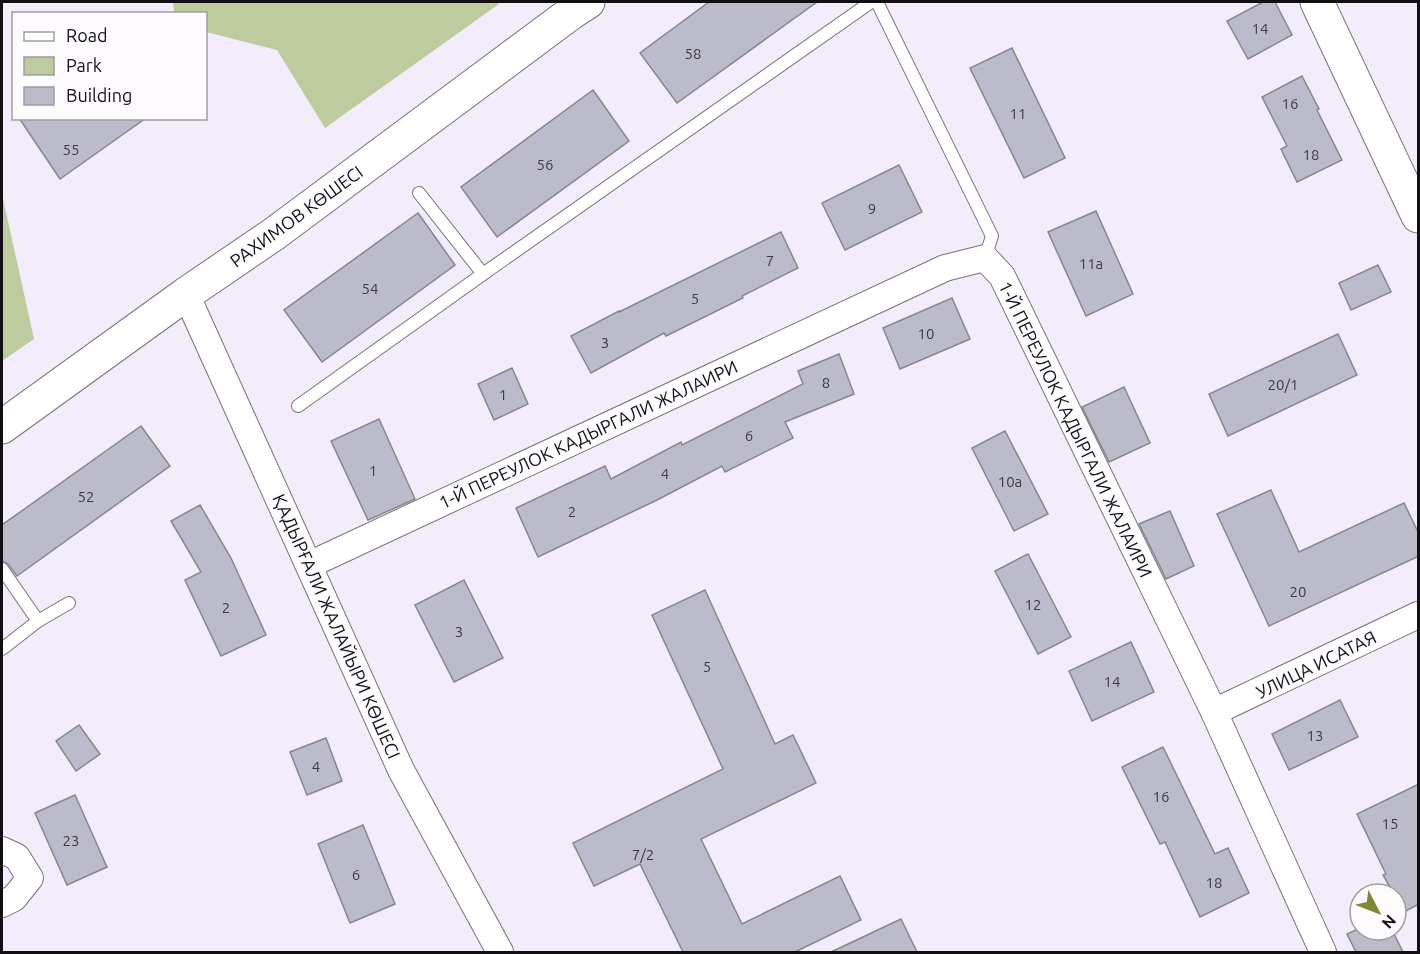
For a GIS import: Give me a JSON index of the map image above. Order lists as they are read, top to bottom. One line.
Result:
{"streets":{"street":["РАХИМОВ КӨШЕСІ","1-Й ПЕРЕУЛОК КАДЫРГАЛИ ЖАЛАИРИ","ҚАДЫРҒАЛИ ЖАЛАЙЫРИ КӨШЕСІ","УЛИЦА ИСАТАЯ"]},"crossings":[["РАХИМОВ КӨШЕСІ","ҚАДЫРҒАЛИ ЖАЛАЙЫРИ КӨШЕСІ"],["1-Й ПЕРЕУЛОК КАДЫРГАЛИ ЖАЛАИРИ","ҚАДЫРҒАЛИ ЖАЛАЙЫРИ КӨШЕСІ"],["1-Й ПЕРЕУЛОК КАДЫРГАЛИ ЖАЛАИРИ","УЛИЦА ИСАТАЯ"]],"house_numbers":["14","58","16","11","55","18","56","9","7","11а","54","5","10","3","8","20/1","1","6","1","4","10а","52","2","20","12","2","3","5","14","13","4","16","15","23","7/2","6","18"],"legend":["Road","Park","Building"],"north":"bottom right"}
